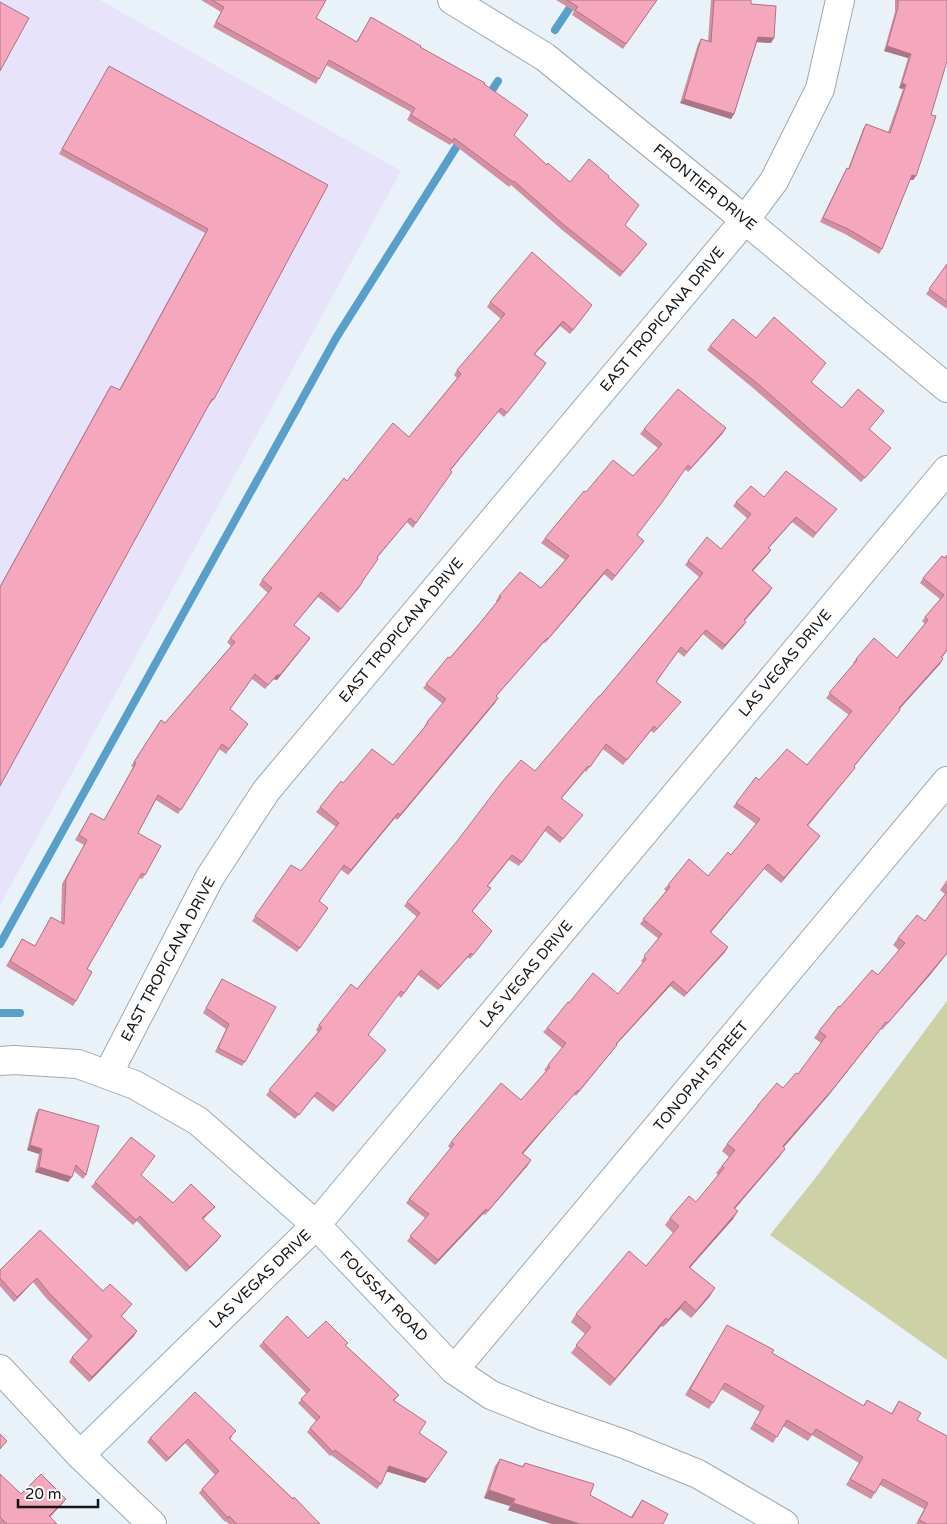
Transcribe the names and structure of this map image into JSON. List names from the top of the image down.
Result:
{
  "streets": {
    "street": [
      "FRONTIER DRIVE",
      "EAST TROPICANA DRIVE",
      "LAS VEGAS DRIVE",
      "TONOPAH STREET",
      "FOUSSAT ROAD"
    ]
  },
  "crossings": [
    ["FRONTIER DRIVE", "EAST TROPICANA DRIVE"],
    ["EAST TROPICANA DRIVE", "FOUSSAT ROAD"],
    ["LAS VEGAS DRIVE", "FOUSSAT ROAD"],
    ["TONOPAH STREET", "FOUSSAT ROAD"]
  ],
  "scale_bar": "20 m"
}
